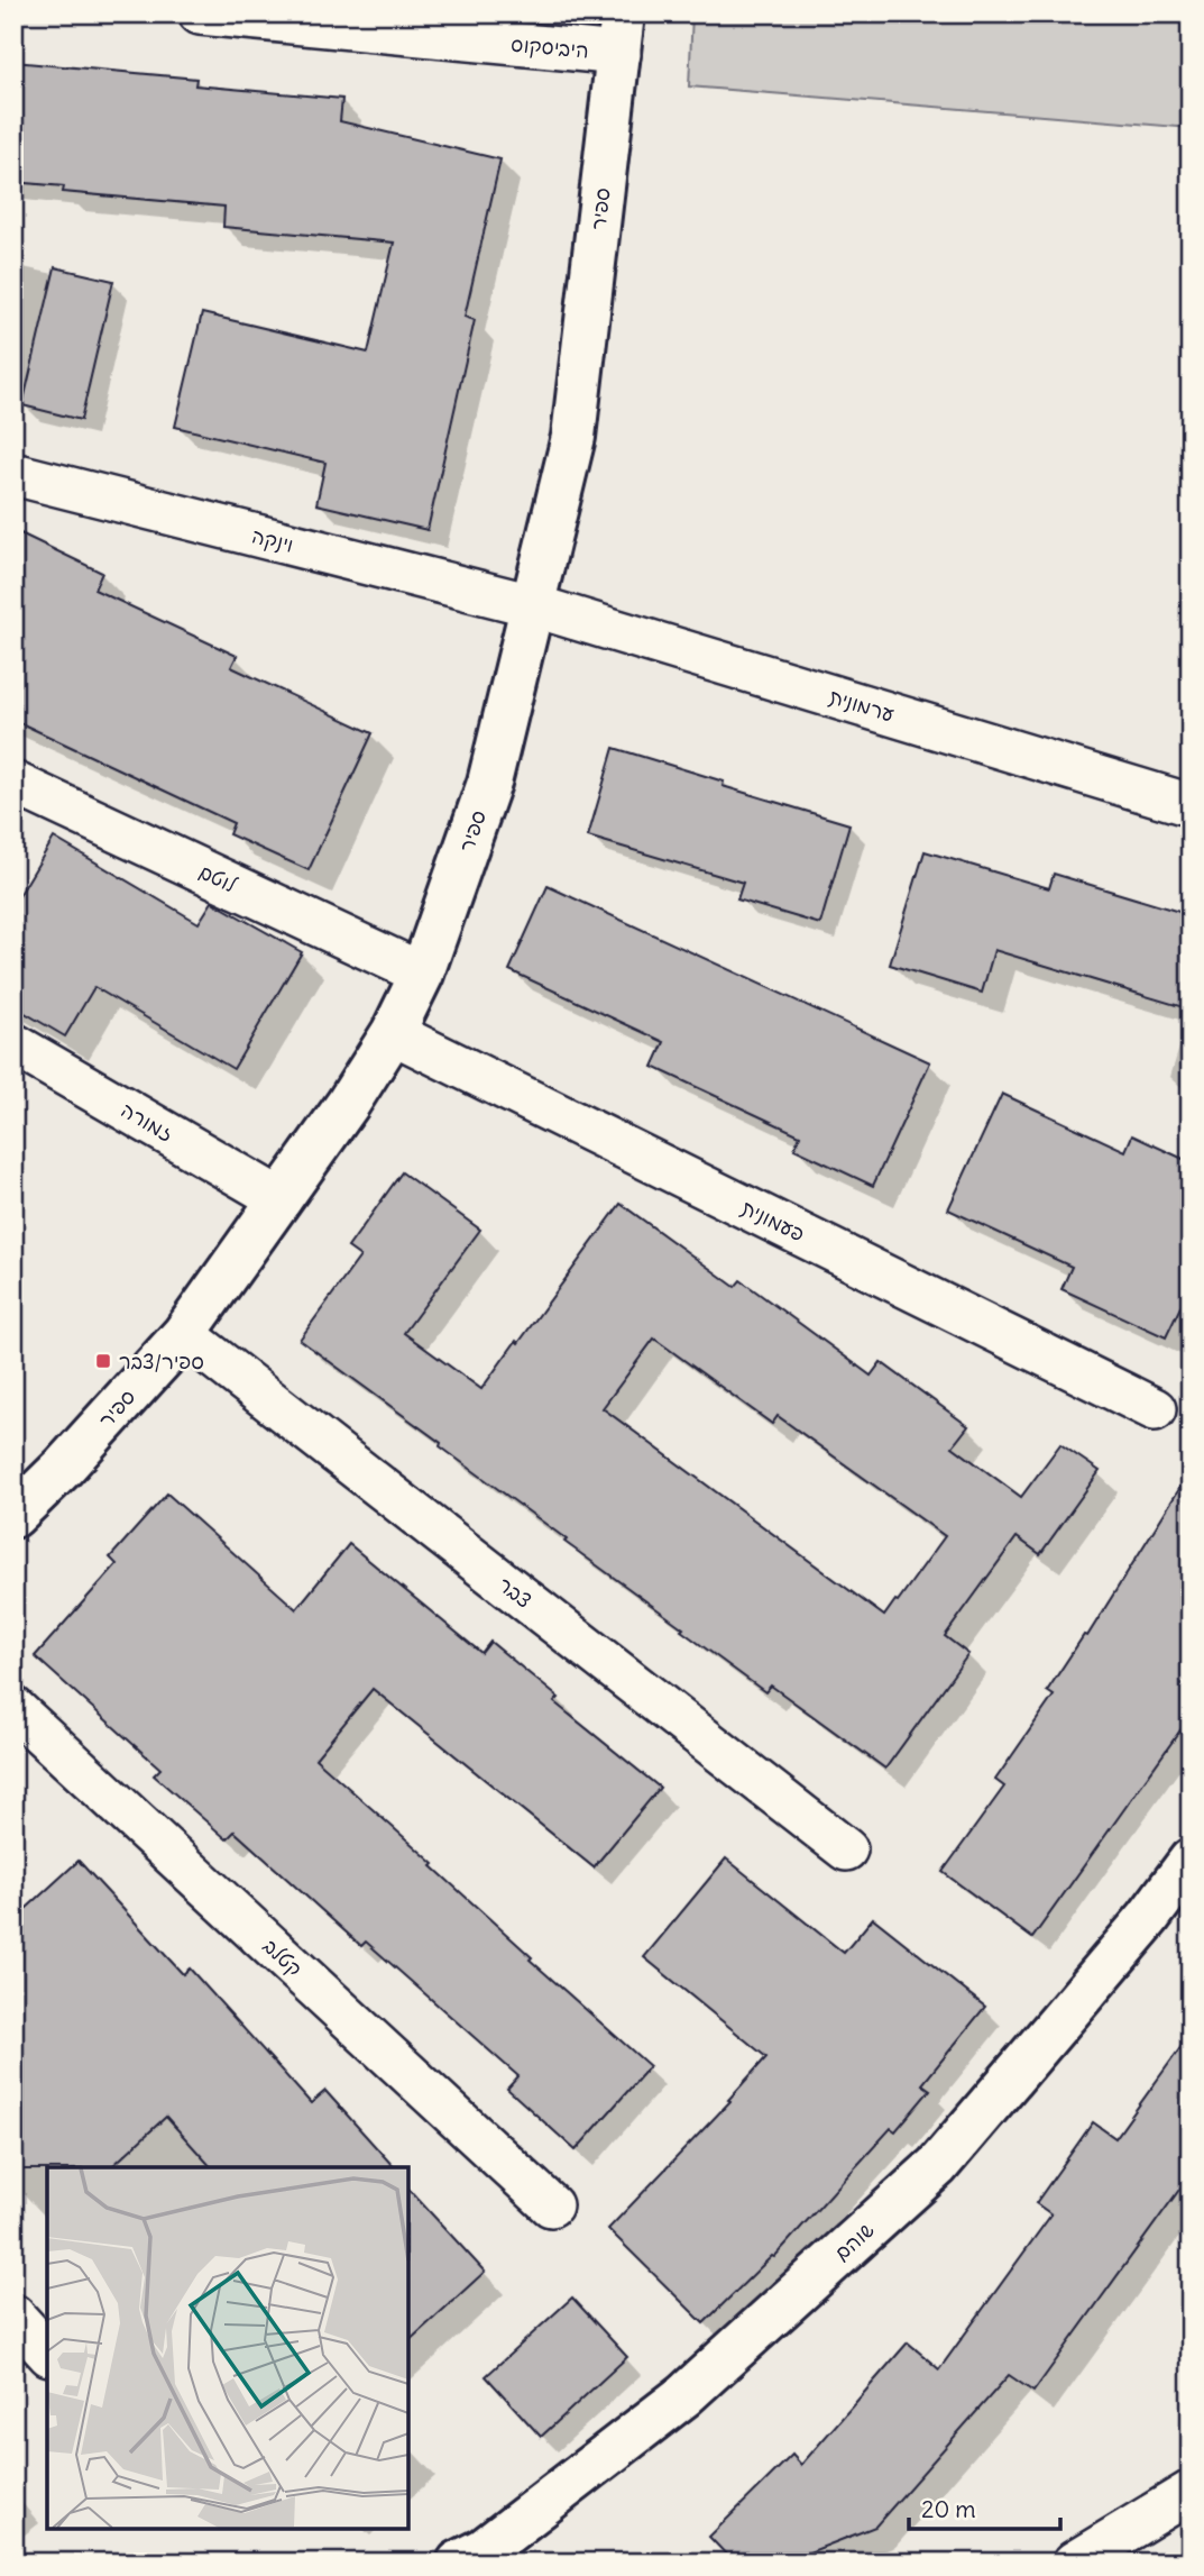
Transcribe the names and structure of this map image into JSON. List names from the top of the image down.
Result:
{
  "streets": {
    "street": [
      "היביסקוס",
      "ספיר",
      "וינקה",
      "ערמונית",
      "לוטם",
      "זמורה",
      "פעמונית",
      "צבר",
      "קטלב",
      "שוהם"
    ]
  },
  "crossings": [
    ["היביסקוס", "ספיר"],
    ["ספיר", "וינקה"],
    ["ספיר", "ערמונית"],
    ["ספיר", "לוטם"],
    ["ספיר", "זמורה"],
    ["ספיר", "פעמונית"],
    ["ספיר", "צבר"],
    ["וינקה", "ערמונית"]
  ],
  "places": {
    "transit": ["ספיר/צבר"]
  },
  "scale_bar": "20 m"
}
